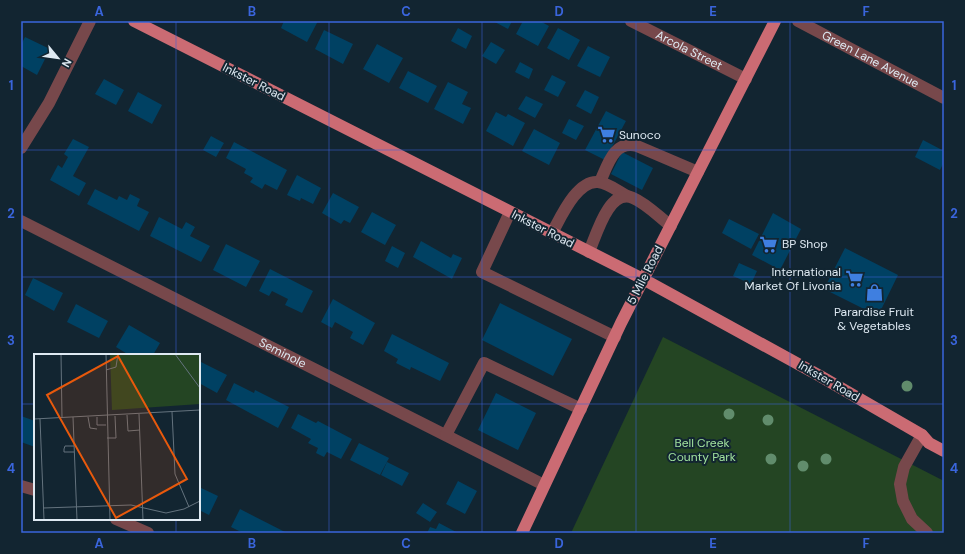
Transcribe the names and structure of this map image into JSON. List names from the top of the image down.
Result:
{
  "streets": {
    "main road": ["Inkster Road", "5 Mile Road"],
    "street": ["Arcola Street", "Green Lane Avenue", "Seminole"]
  },
  "crossings": [
    ["Arcola Street", "5 Mile Road"],
    ["Inkster Road", "5 Mile Road"],
    ["5 Mile Road", "Seminole"]
  ],
  "parks": ["Bell Creek County Park"],
  "places": {
    "supermarket": ["Sunoco", "BP Shop", "International Market Of Livonia"],
    "shop": ["Parardise Fruit & Vegetables"]
  },
  "north": "bottom right",
  "grid": {
    "columns": [
      "A",
      "B",
      "C",
      "D",
      "E",
      "F"
    ],
    "rows": [
      "1",
      "2",
      "3",
      "4"
    ]
  }
}
